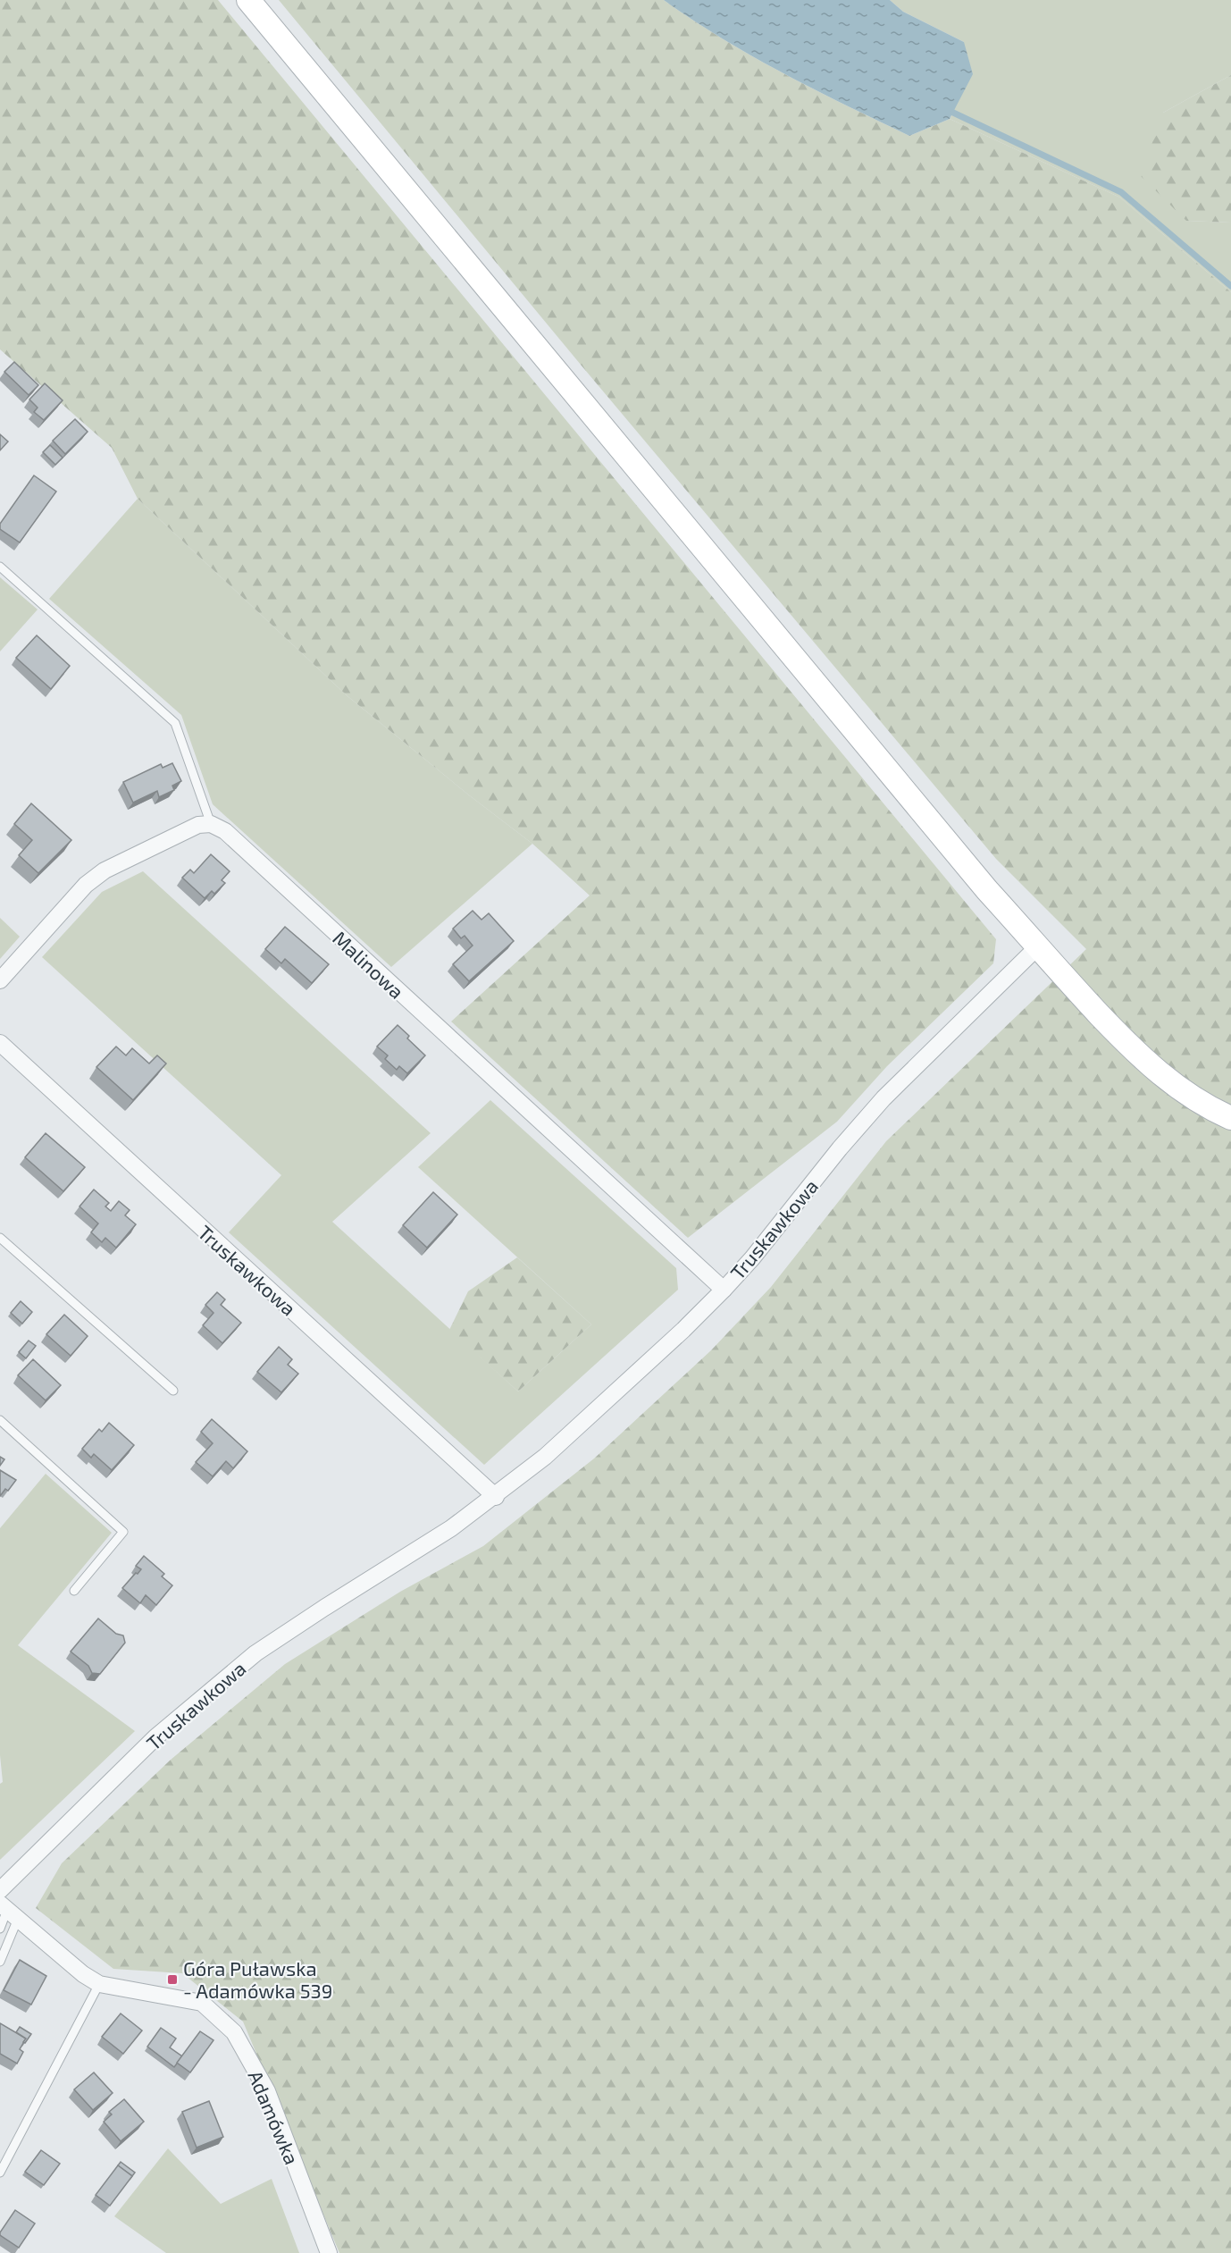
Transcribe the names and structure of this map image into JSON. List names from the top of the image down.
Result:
{
  "streets": {
    "street": ["Malinowa", "Truskawkowa", "Adamówka"]
  },
  "crossings": [
    ["Malinowa", "Truskawkowa"]
  ],
  "places": {
    "transit": ["Góra Puławska - Adamówka 539"]
  }
}
